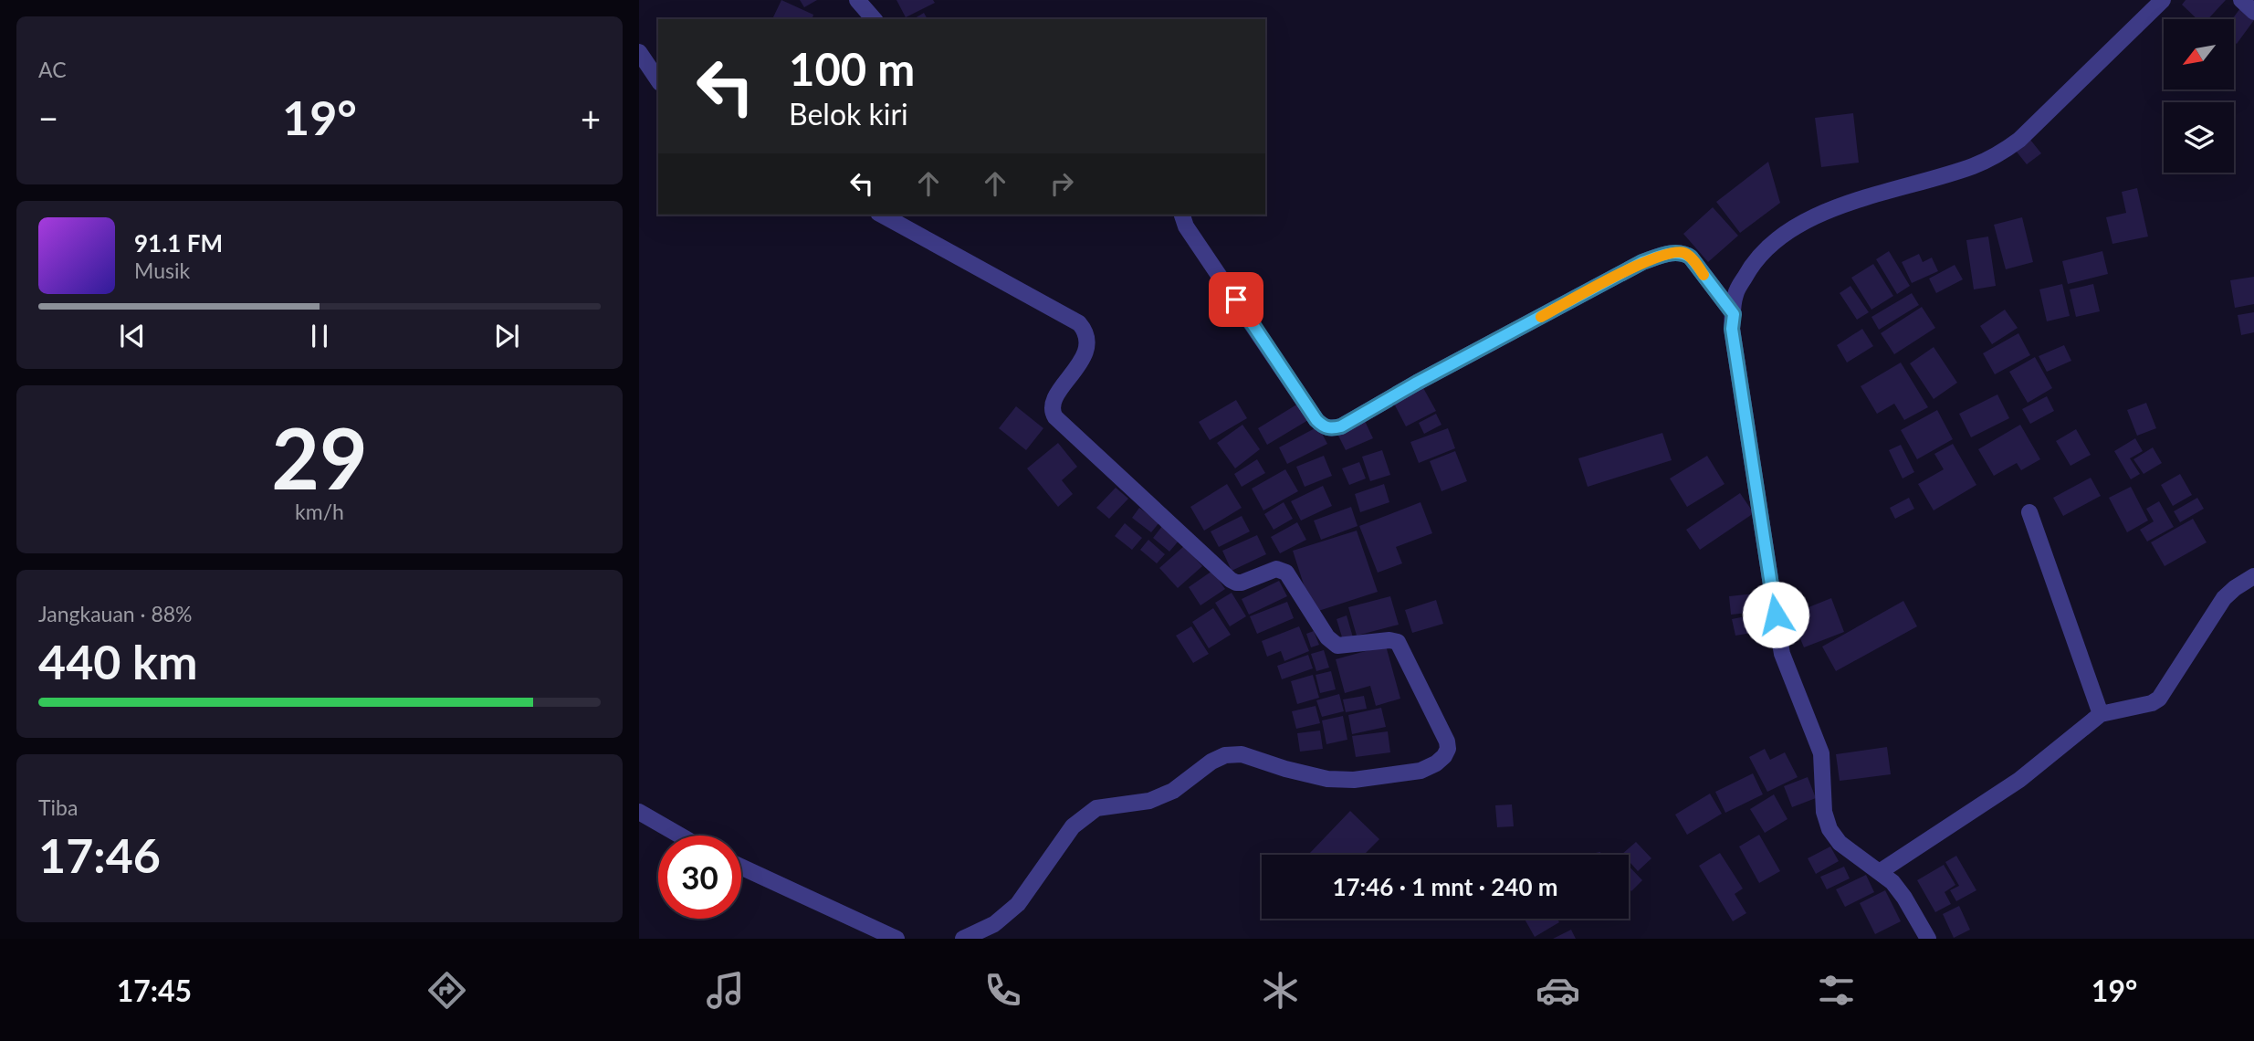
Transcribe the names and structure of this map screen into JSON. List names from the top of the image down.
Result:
{
  "north": "bottom left",
  "page": {
    "tile": [
      "AC",
      ["29", "km/h"],
      ["Jangkauan · 88%", "440 km"],
      ["Tiba", "17:46"]
    ],
    "turn": ["100 m", "Belok kiri"],
    "heat": ["−", "19°", "+"],
    "song": ["91.1 FM", "Musik"],
    "limit": "30",
    "trip": "17:46 · 1 mnt · 240 m",
    "tabs": ["17:45", "19°"]
  }
}
